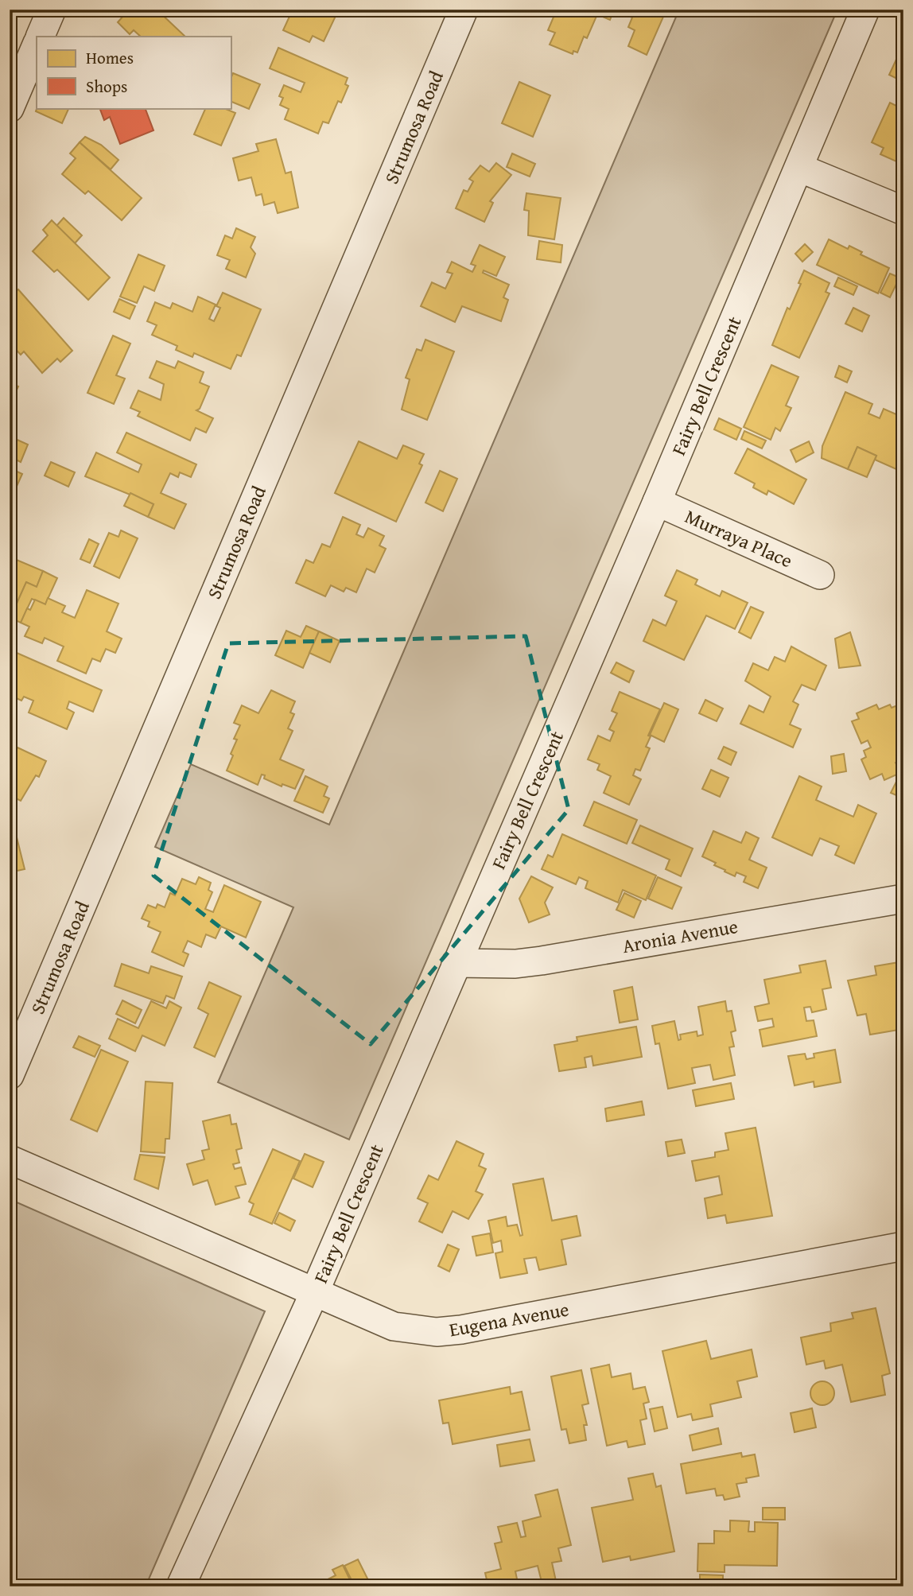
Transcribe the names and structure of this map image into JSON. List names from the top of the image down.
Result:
{
  "streets": {
    "street": [
      "Strumosa Road",
      "Fairy Bell Crescent",
      "Murraya Place",
      "Aronia Avenue",
      "Eugena Avenue"
    ]
  },
  "crossings": [
    ["Fairy Bell Crescent", "Murraya Place"],
    ["Fairy Bell Crescent", "Aronia Avenue"],
    ["Fairy Bell Crescent", "Eugena Avenue"]
  ],
  "legend": ["Homes", "Shops"]
}
